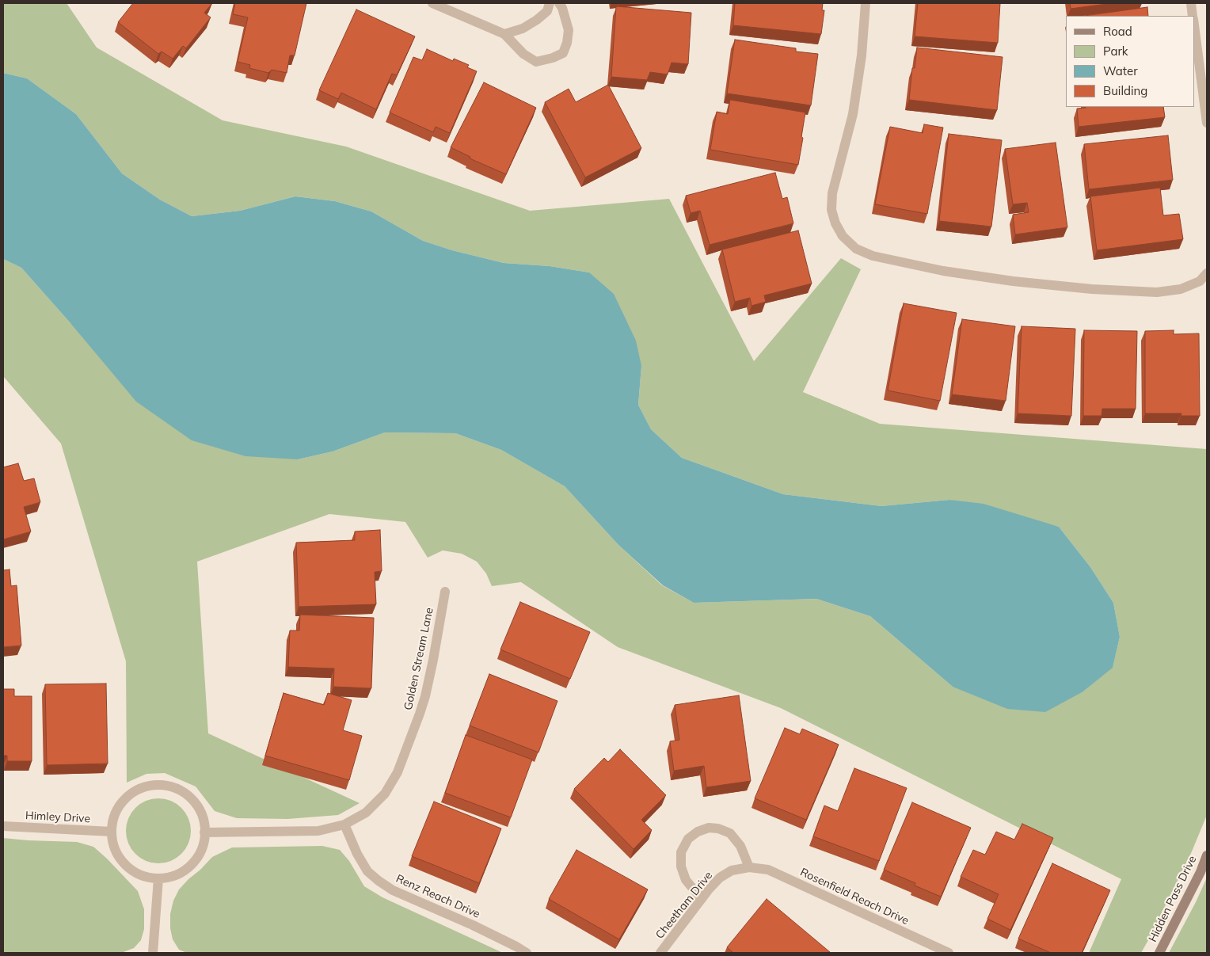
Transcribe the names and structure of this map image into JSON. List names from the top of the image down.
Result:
{
  "streets": {
    "street": [
      "Golden Stream Lane",
      "Himley Drive",
      "Renz Reach Drive",
      "Rosenfield Reach Drive",
      "Hidden Pass Drive",
      "Cheetham Drive"
    ]
  },
  "crossings": [
    ["Golden Stream Lane", "Himley Drive"],
    ["Golden Stream Lane", "Renz Reach Drive"],
    ["Rosenfield Reach Drive", "Cheetham Drive"]
  ],
  "legend": [
    "Road",
    "Park",
    "Water",
    "Building"
  ]
}
